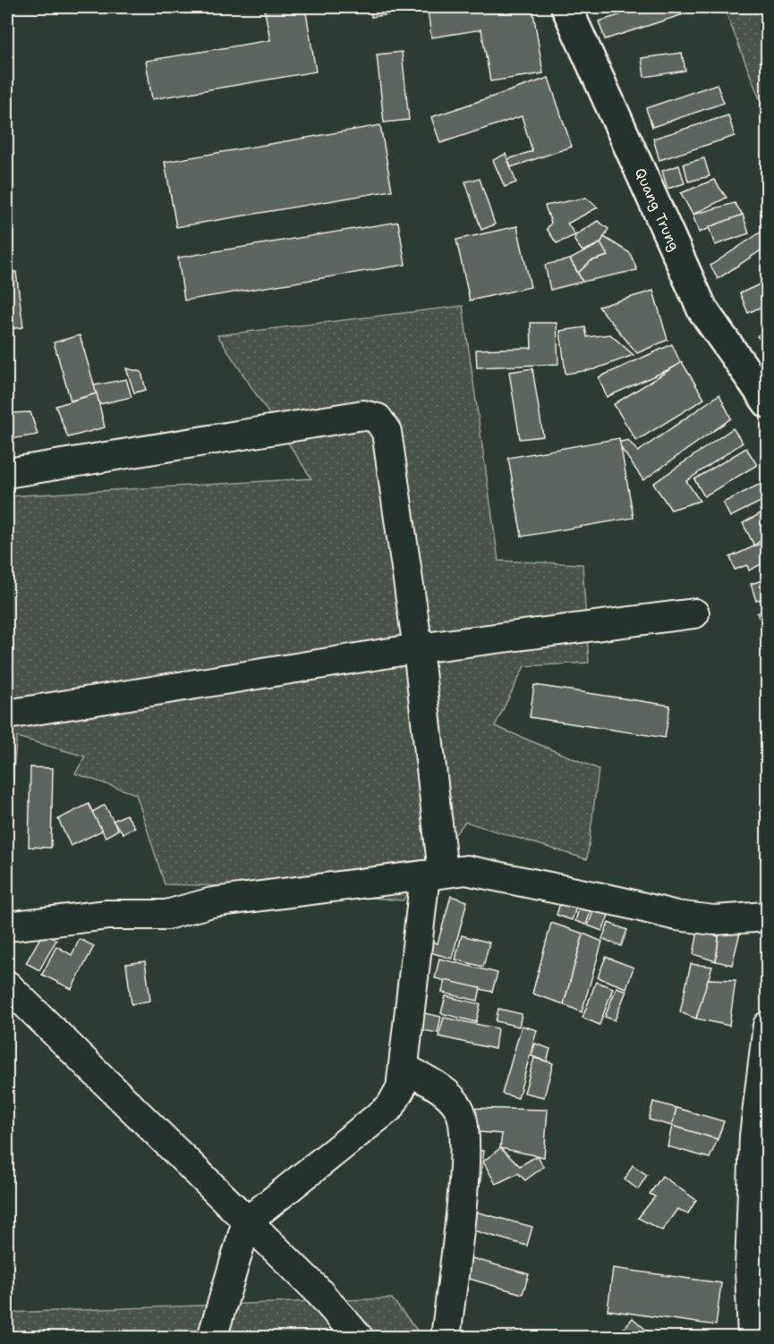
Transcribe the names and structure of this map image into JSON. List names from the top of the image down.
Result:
{
  "streets": {
    "main road": ["Quang Trung"]
  }
}
